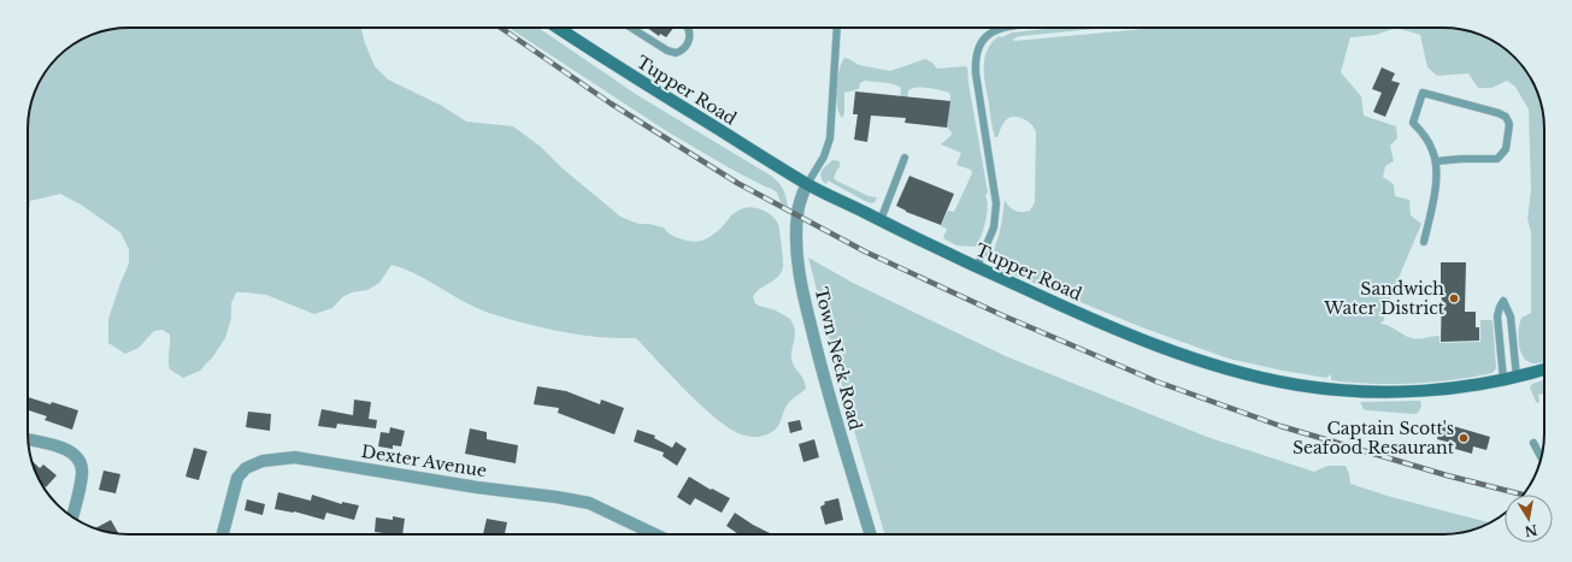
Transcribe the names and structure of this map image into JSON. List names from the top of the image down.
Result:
{
  "streets": {
    "main road": ["Tupper Road"],
    "street": ["Town Neck Road", "Dexter Avenue"]
  },
  "crossings": [
    ["Tupper Road", "Town Neck Road"]
  ],
  "places": ["Sandwich Water District", "Captain Scott's Seafood Resaurant"],
  "north": "bottom"
}
